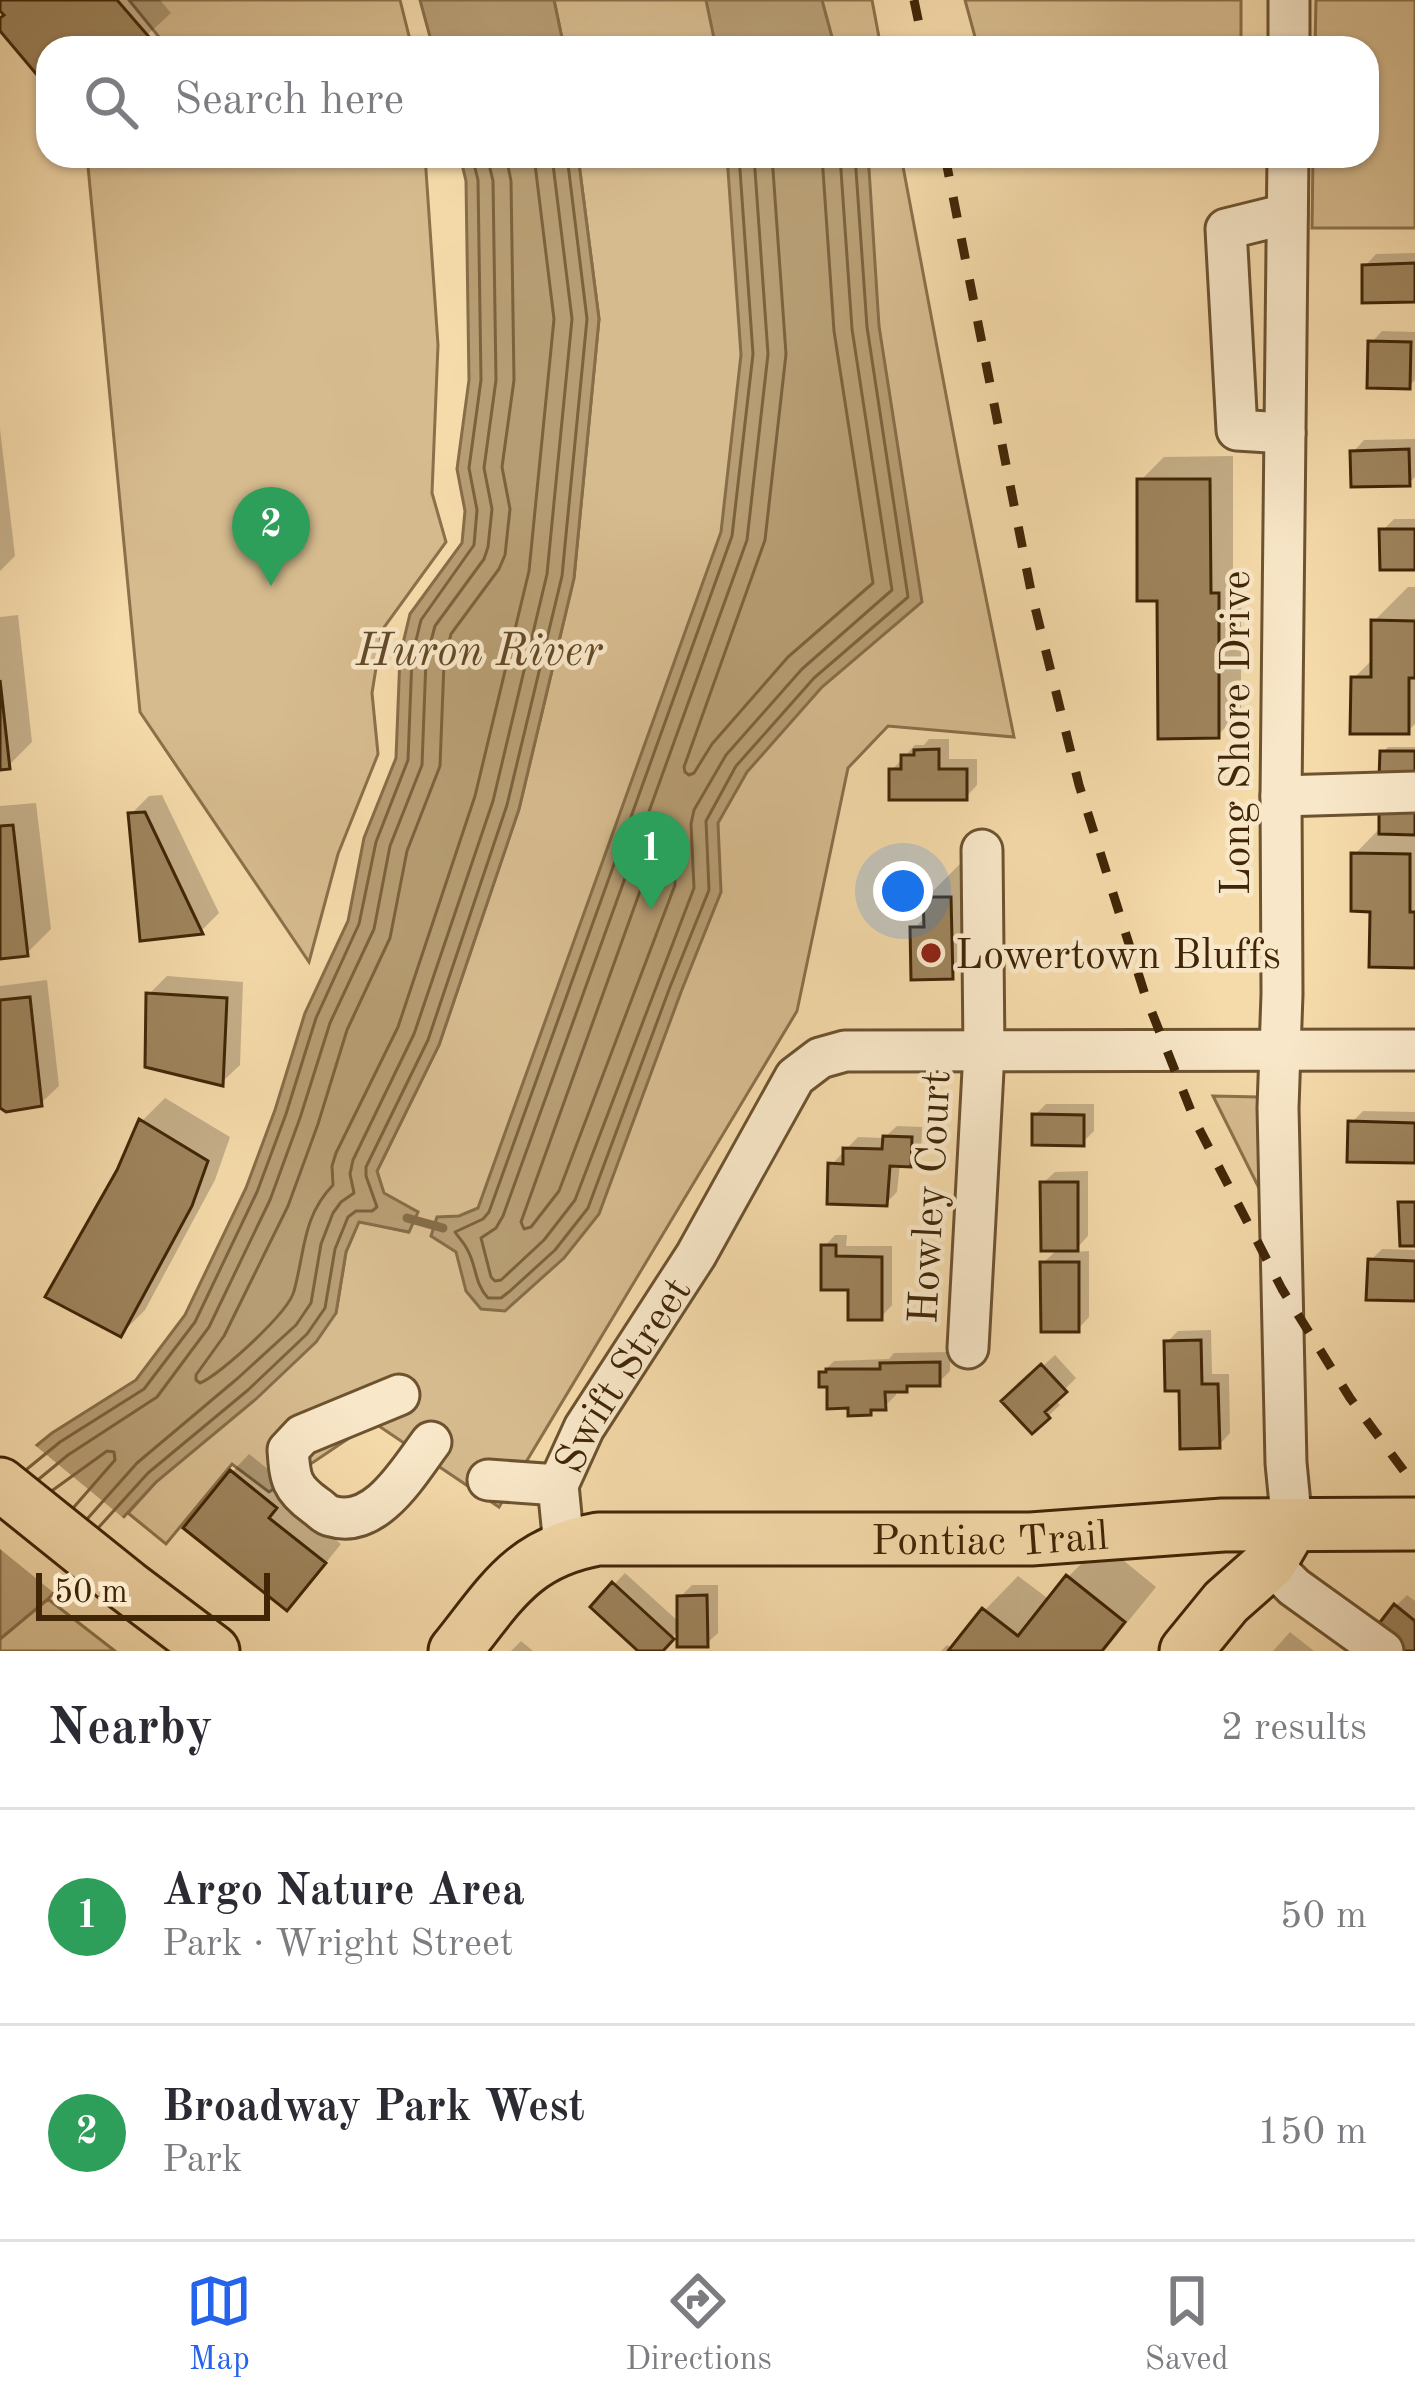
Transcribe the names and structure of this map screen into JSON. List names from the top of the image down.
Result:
{
  "streets": {
    "main road": ["Pontiac Trail"],
    "street": ["Long Shore Drive", "Howley Court", "Swift Street"]
  },
  "crossings": [
    ["Long Shore Drive", "Pontiac Trail"],
    ["Howley Court", "Swift Street"],
    ["Swift Street", "Pontiac Trail"]
  ],
  "water": ["Huron River"],
  "places": ["Lowertown Bluffs"],
  "scale_bar": "50 m",
  "page": {
    "search": "Search here",
    "pins": ["2", "1"],
    "scale": "50 m",
    "heading": ["Nearby", "2 results"],
    "list": [
      {
        "mark": "1",
        "name": "Argo Nature Area",
        "note": "Park · Wright Street",
        "value": "50 m"
      },
      {
        "mark": "2",
        "name": "Broadway Park West",
        "note": "Park",
        "value": "150 m"
      }
    ],
    "nav": ["Map", "Directions", "Saved"]
  }
}
